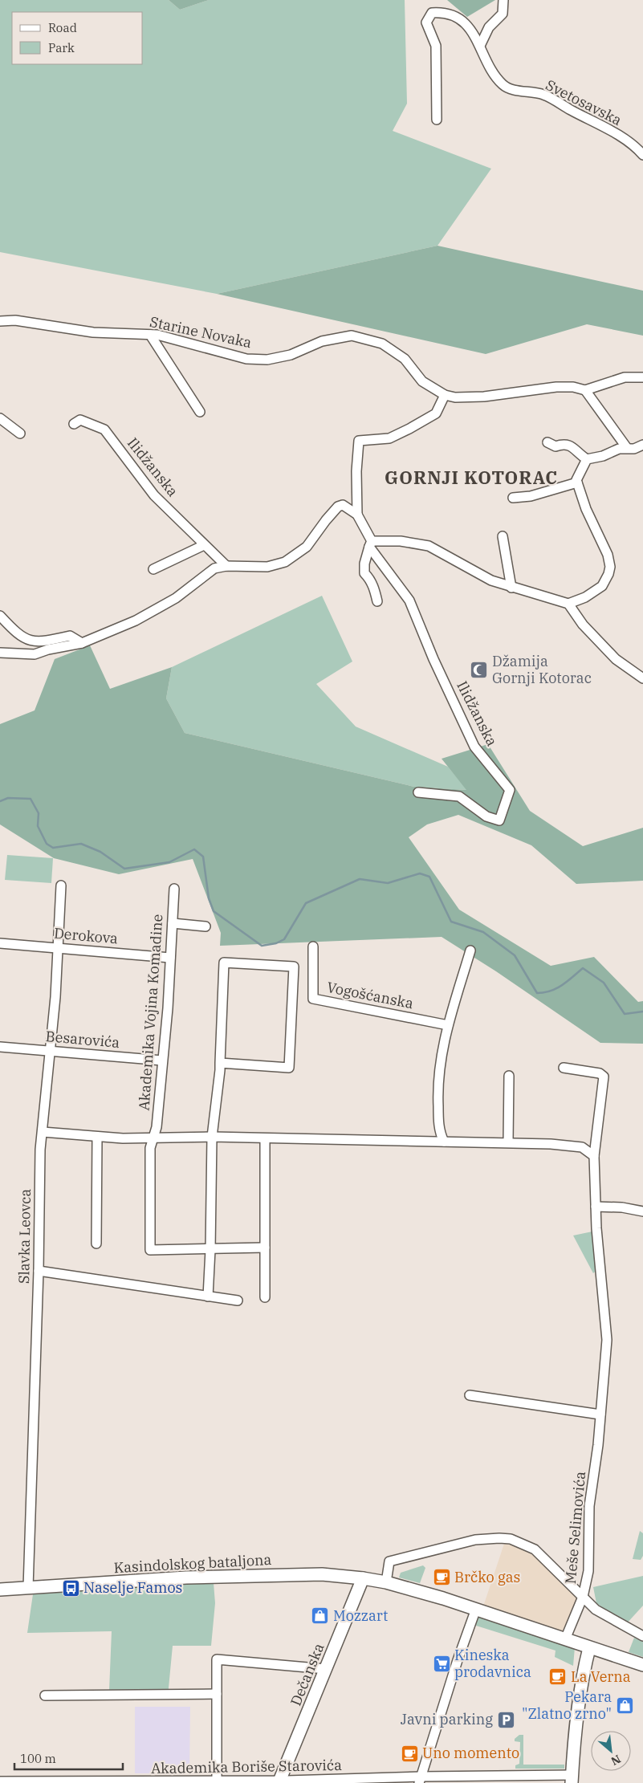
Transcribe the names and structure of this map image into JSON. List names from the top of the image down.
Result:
{
  "streets": {
    "street": [
      "Svetosavska",
      "Starine Novaka",
      "Ilidžanska",
      "Derokova",
      "Vogošćanska",
      "Akademika Vojina Komadine",
      "Besarovića",
      "Slavka Leovca",
      "Meše Selimovića",
      "Kasindolskog bataljona",
      "Dečanska",
      "Akademika Boriše Starovića"
    ]
  },
  "crossings": [
    ["Starine Novaka", "Ilidžanska"],
    ["Derokova", "Akademika Vojina Komadine"],
    ["Derokova", "Slavka Leovca"],
    ["Akademika Vojina Komadine", "Besarovića"],
    ["Besarovića", "Slavka Leovca"],
    ["Slavka Leovca", "Kasindolskog bataljona"],
    ["Meše Selimovića", "Kasindolskog bataljona"],
    ["Kasindolskog bataljona", "Dečanska"],
    ["Dečanska", "Akademika Boriše Starovića"]
  ],
  "districts": ["GORNJI KOTORAC"],
  "places": {
    "mosque": ["Džamija Gornji Kotorac"],
    "cafe": ["Brčko gas", "La Verna", "Uno momento"],
    "bus stop": ["Naselje Famos"],
    "shop": ["Mozzart", "Pekara \"Zlatno zrno\""],
    "supermarket": ["Kineska prodavnica"],
    "parking": ["Javni parking"]
  },
  "legend": ["Road", "Park"],
  "scale_bar": "100 m",
  "north": "bottom right"
}
